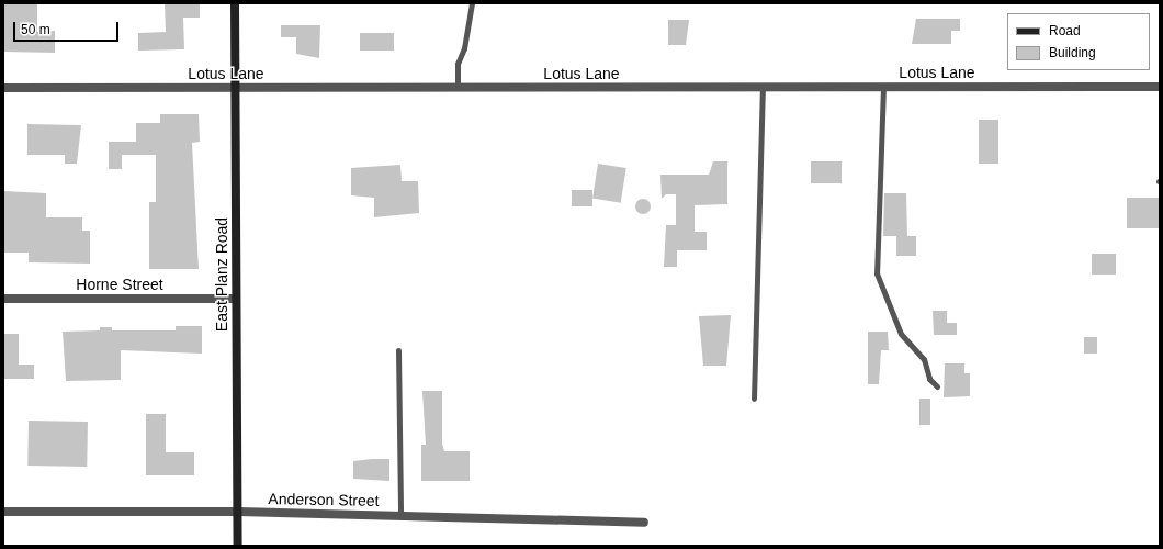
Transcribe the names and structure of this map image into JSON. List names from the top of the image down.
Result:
{
  "streets": {
    "street": [
      "Lotus Lane",
      "East Planz Road",
      "Horne Street",
      "Anderson Street"
    ]
  },
  "crossings": [
    ["Lotus Lane", "East Planz Road"],
    ["East Planz Road", "Horne Street"],
    ["East Planz Road", "Anderson Street"]
  ],
  "legend": ["Road", "Building"],
  "scale_bar": "50 m"
}
